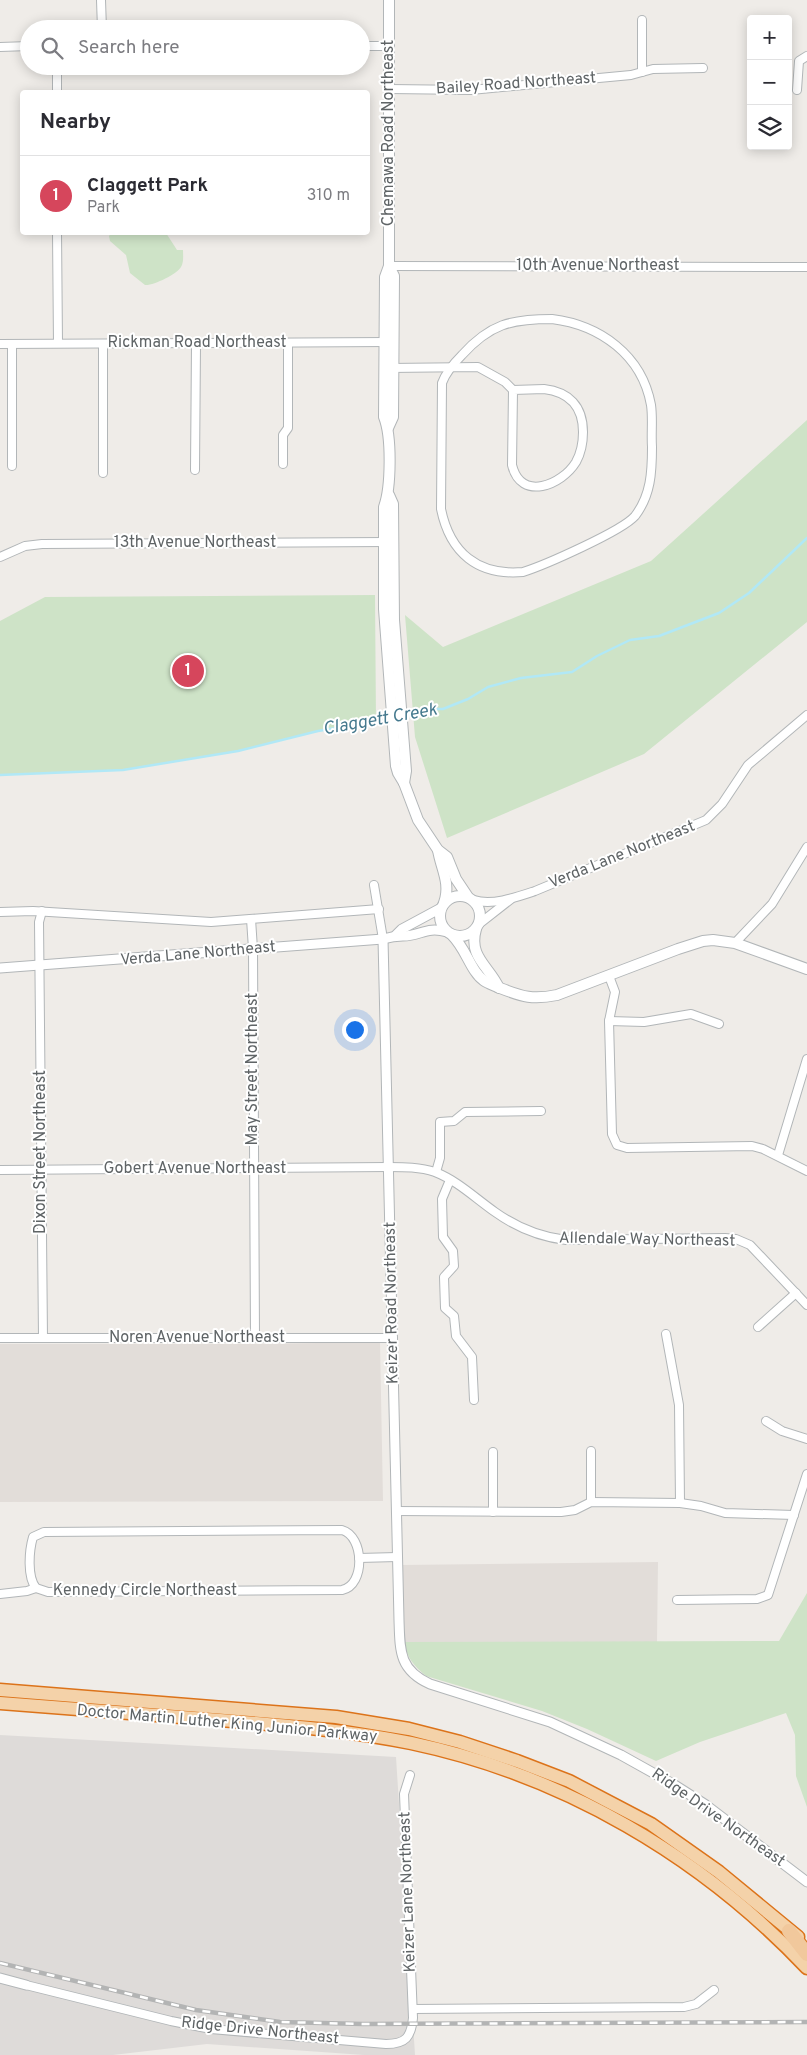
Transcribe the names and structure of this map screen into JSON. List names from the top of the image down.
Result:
{
  "streets": {
    "highway": ["Doctor Martin Luther King Junior Parkway"],
    "main road": ["Chemawa Road Northeast"],
    "street": [
      "Bailey Road Northeast",
      "10th Avenue Northeast",
      "Rickman Road Northeast",
      "13th Avenue Northeast",
      "Verda Lane Northeast",
      "May Street Northeast",
      "Dixon Street Northeast",
      "Gobert Avenue Northeast",
      "Allendale Way Northeast",
      "Keizer Road Northeast",
      "Noren Avenue Northeast",
      "Kennedy Circle Northeast",
      "Ridge Drive Northeast",
      "Keizer Lane Northeast"
    ]
  },
  "crossings": [
    ["Bailey Road Northeast", "Chemawa Road Northeast"],
    ["Chemawa Road Northeast", "10th Avenue Northeast"],
    ["Chemawa Road Northeast", "Rickman Road Northeast"],
    ["Chemawa Road Northeast", "13th Avenue Northeast"],
    ["Chemawa Road Northeast", "Verda Lane Northeast"],
    ["Verda Lane Northeast", "May Street Northeast"],
    ["Verda Lane Northeast", "Dixon Street Northeast"],
    ["Verda Lane Northeast", "Keizer Road Northeast"],
    ["May Street Northeast", "Gobert Avenue Northeast"],
    ["May Street Northeast", "Noren Avenue Northeast"],
    ["Dixon Street Northeast", "Gobert Avenue Northeast"],
    ["Dixon Street Northeast", "Noren Avenue Northeast"],
    ["Gobert Avenue Northeast", "Allendale Way Northeast"],
    ["Gobert Avenue Northeast", "Keizer Road Northeast"],
    ["Allendale Way Northeast", "Keizer Road Northeast"],
    ["Keizer Road Northeast", "Noren Avenue Northeast"],
    ["Keizer Road Northeast", "Ridge Drive Northeast"],
    ["Ridge Drive Northeast", "Keizer Lane Northeast"]
  ],
  "water": ["Claggett Creek"],
  "page": {
    "map_buttons": ["+", "−"],
    "search": "Search here",
    "heading": "Nearby",
    "list": [
      {
        "mark": "1",
        "name": "Claggett Park",
        "note": "Park",
        "value": "310 m"
      }
    ],
    "pins": "1"
  }
}
